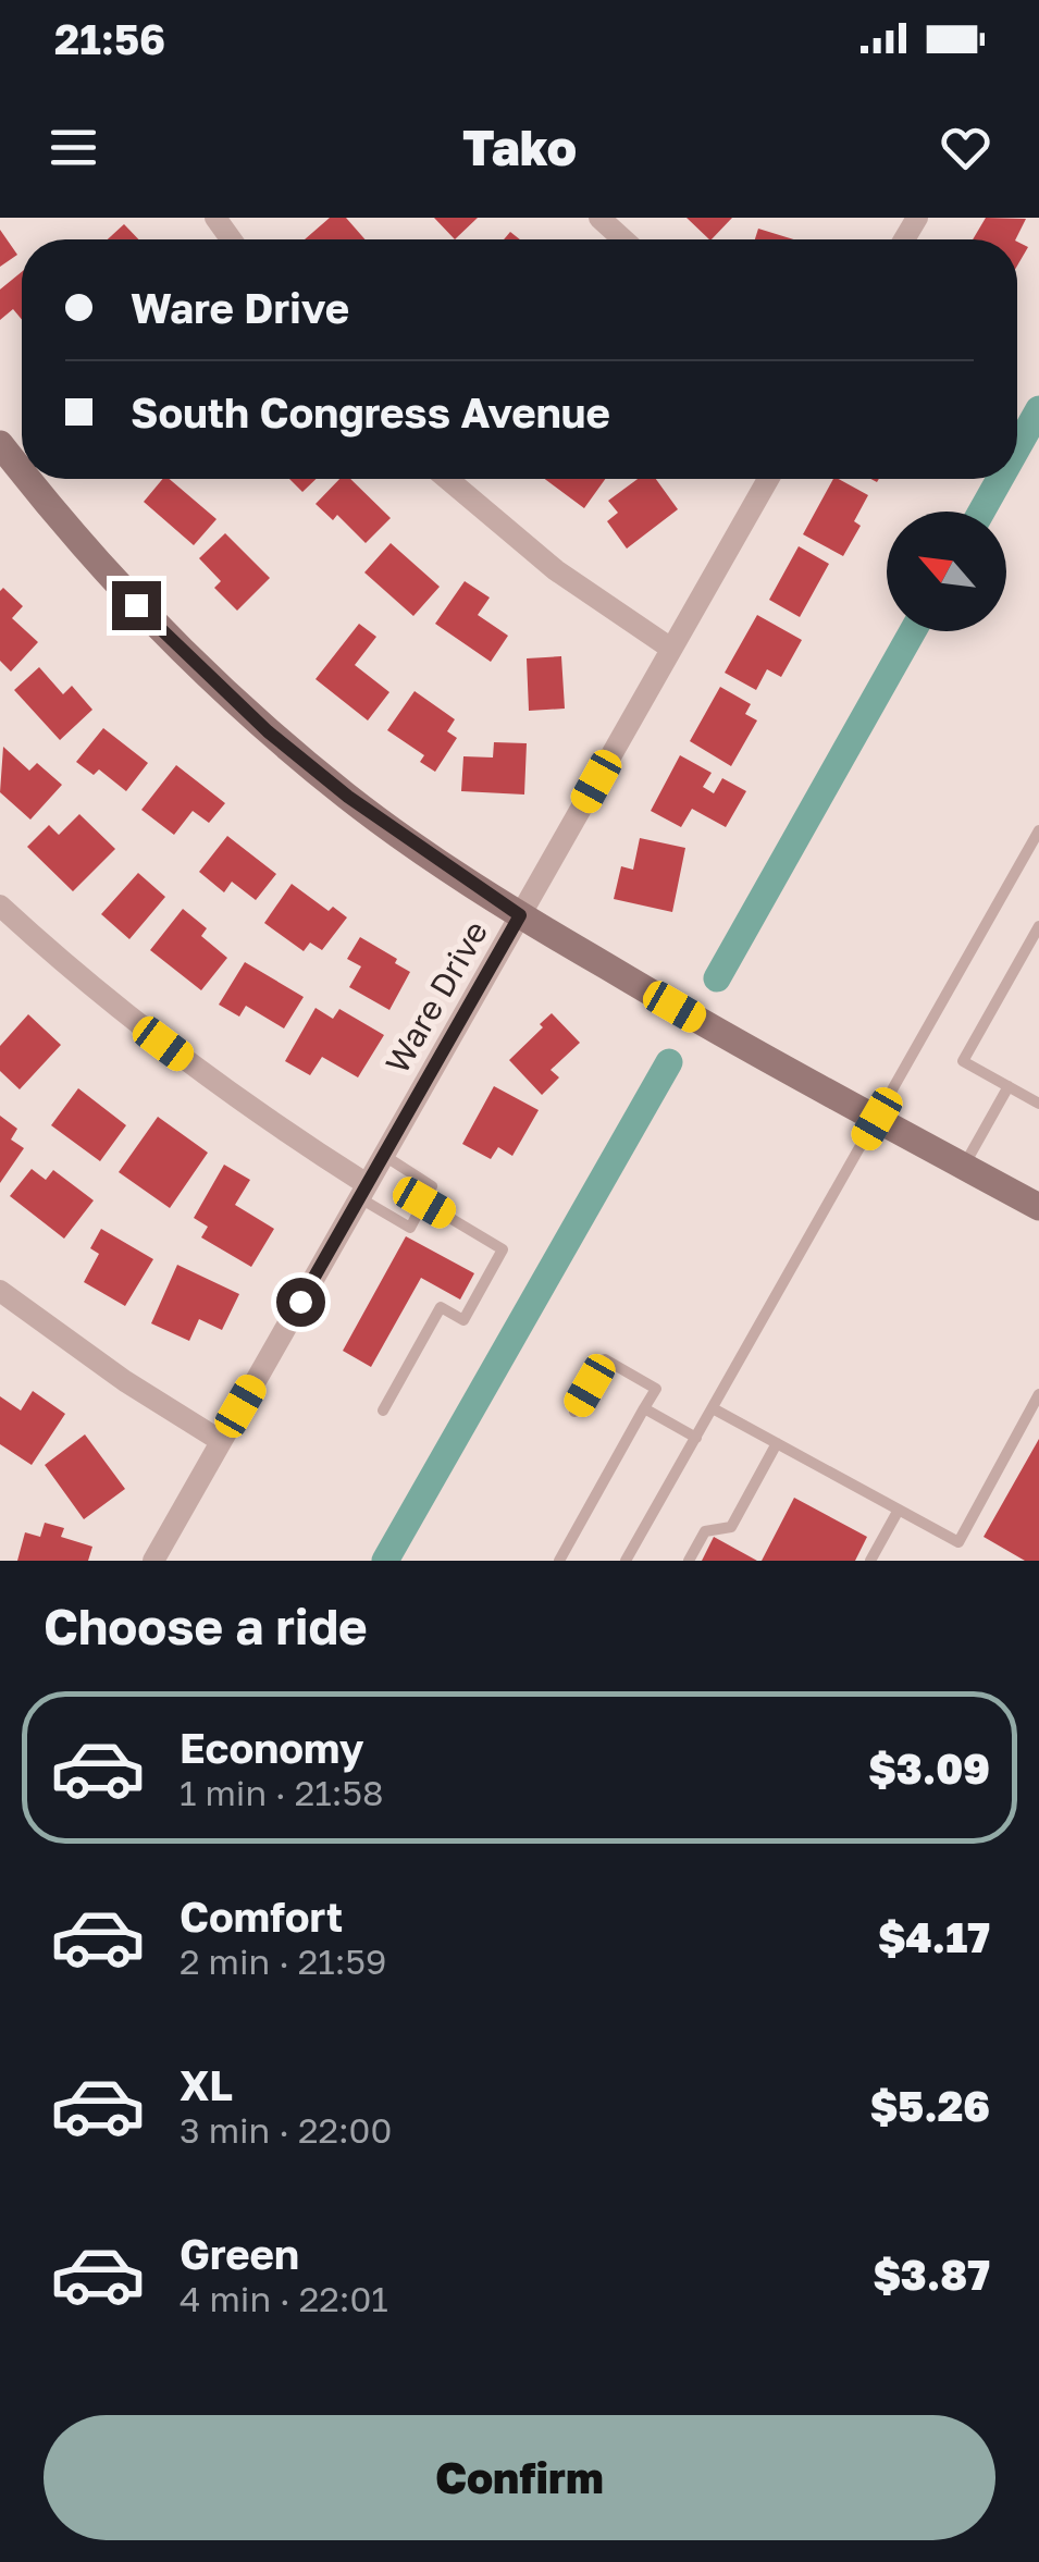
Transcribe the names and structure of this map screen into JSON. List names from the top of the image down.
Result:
{
  "streets": {
    "street": ["Ware Drive"]
  },
  "north": "top left",
  "page": {
    "status": "21:56",
    "header": "Tako",
    "banner": ["Ware Drive", "South Congress Avenue"],
    "heading": "Choose a ride",
    "list": [
      {
        "name": "Economy",
        "note": "1 min · 21:58",
        "value": "$3.09"
      },
      {
        "name": "Comfort",
        "note": "2 min · 21:59",
        "value": "$4.17"
      },
      {
        "name": "XL",
        "note": "3 min · 22:00",
        "value": "$5.26"
      },
      {
        "name": "Green",
        "note": "4 min · 22:01",
        "value": "$3.87"
      }
    ],
    "buttons": "Confirm"
  }
}
